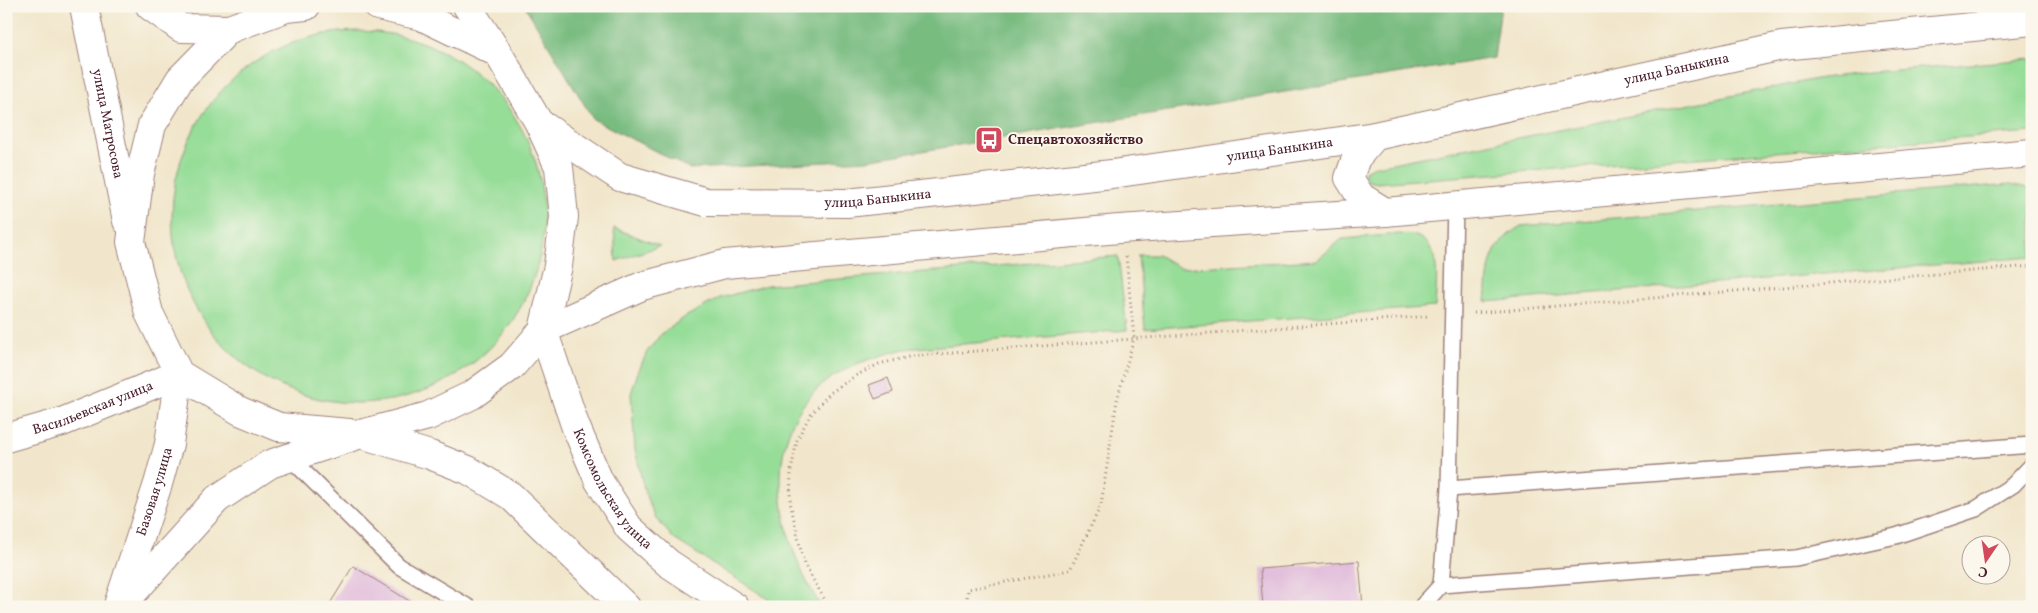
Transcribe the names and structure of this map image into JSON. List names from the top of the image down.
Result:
{
  "streets": {
    "main road": [
      "улица Баныкина",
      "улица Матросова",
      "Васильевская улица",
      "Комсомольская улица",
      "Базовая улица"
    ]
  },
  "crossings": [
    ["улица Матросова", "Васильевская улица"],
    ["улица Матросова", "Базовая улица"],
    ["Васильевская улица", "Базовая улица"]
  ],
  "places": {
    "bus stop": ["Спецавтохозяйство"]
  },
  "north": "bottom"
}
